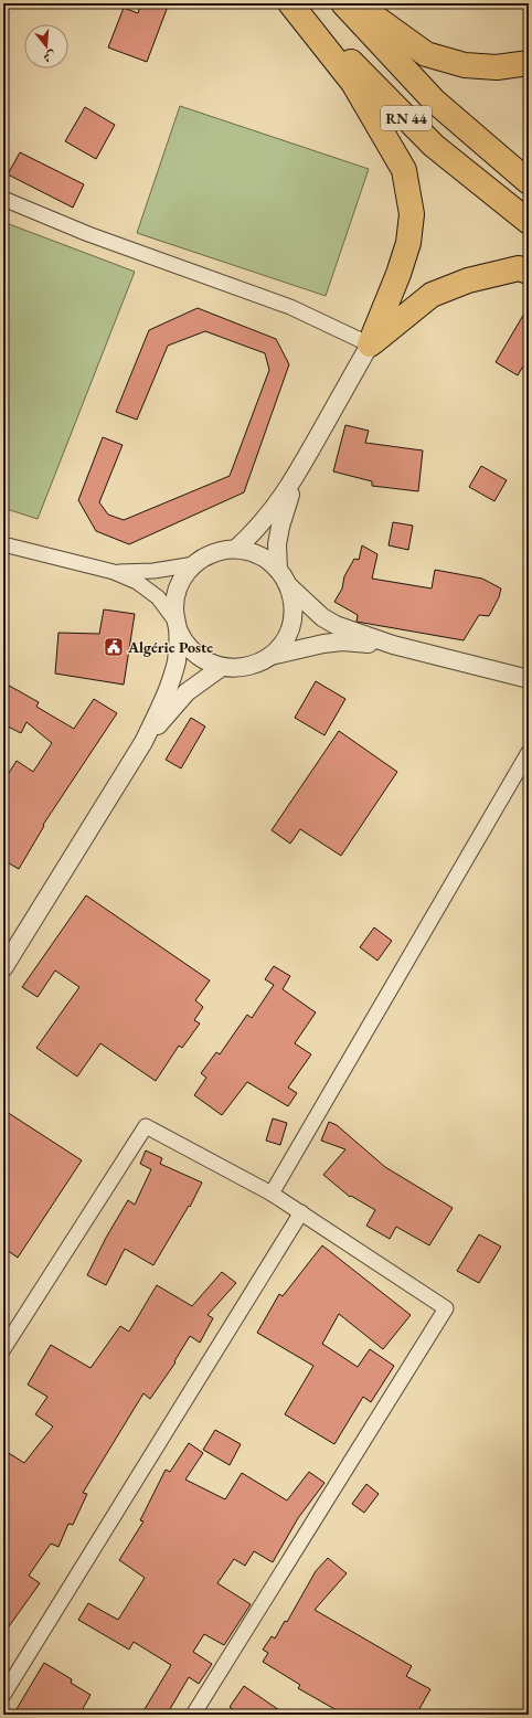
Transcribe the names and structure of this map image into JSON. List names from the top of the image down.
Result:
{
  "streets": {
    "highway": ["RN 44"]
  },
  "places": {
    "public building": ["Algérie Poste"]
  },
  "north": "bottom"
}
